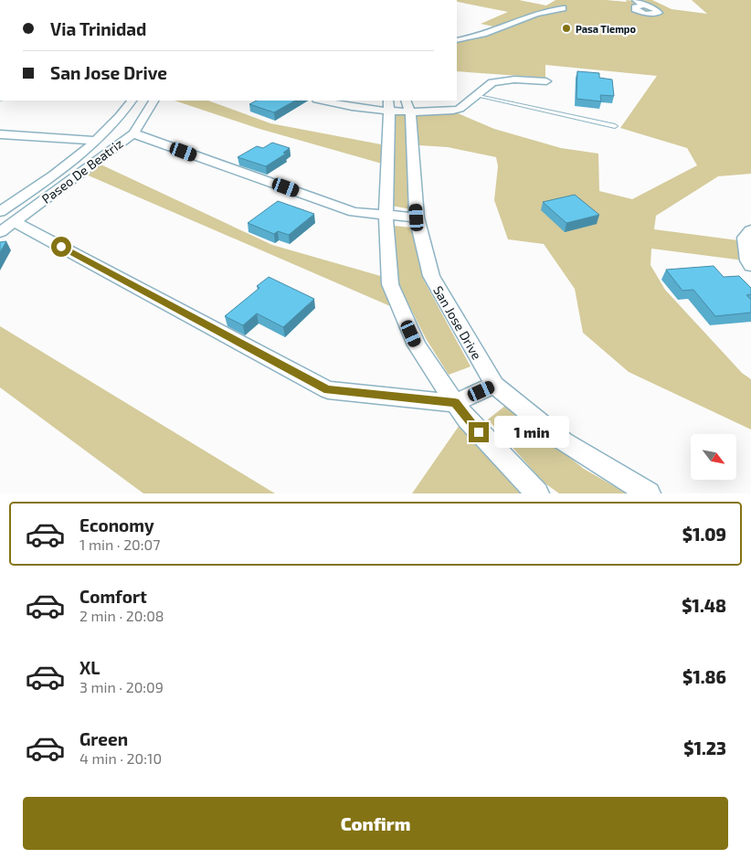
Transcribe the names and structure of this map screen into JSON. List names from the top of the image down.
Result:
{
  "streets": {
    "street": ["Paseo De Beatriz", "San Jose Drive"]
  },
  "places": ["Pasa Tiempo"],
  "north": "bottom right",
  "page": {
    "banner": ["Via Trinidad", "San Jose Drive"],
    "bubble": "1 min",
    "list": [
      {
        "name": "Economy",
        "note": "1 min · 20:07",
        "value": "$1.09"
      },
      {
        "name": "Comfort",
        "note": "2 min · 20:08",
        "value": "$1.48"
      },
      {
        "name": "XL",
        "note": "3 min · 20:09",
        "value": "$1.86"
      },
      {
        "name": "Green",
        "note": "4 min · 20:10",
        "value": "$1.23"
      }
    ],
    "buttons": "Confirm"
  }
}
